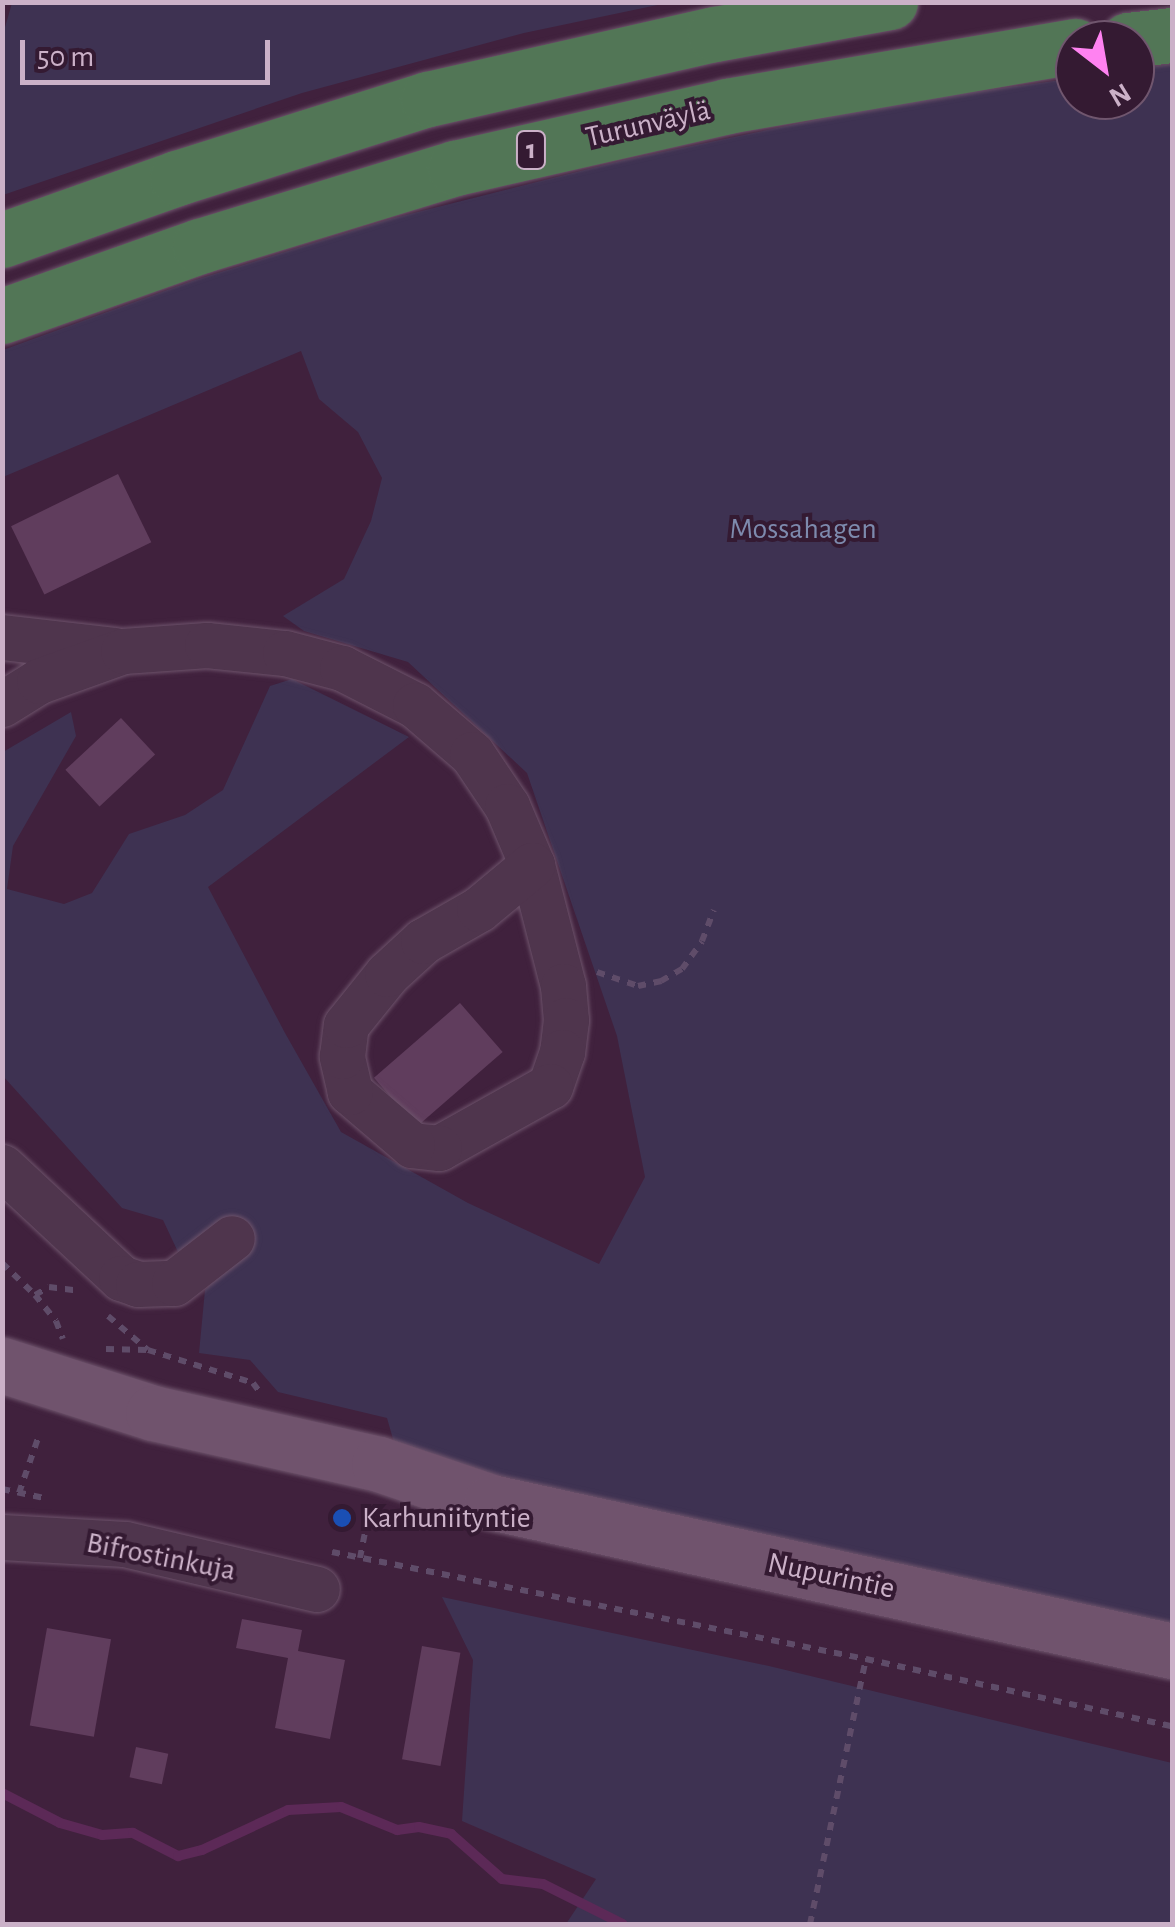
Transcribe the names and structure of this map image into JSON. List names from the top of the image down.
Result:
{
  "streets": {
    "highway": ["Turunväylä", "1"],
    "main road": ["Nupurintie"],
    "street": ["Bifrostinkuja"]
  },
  "parks": ["Mossahagen"],
  "places": ["Karhuniityntie"],
  "scale_bar": "50 m",
  "north": "bottom right"
}
